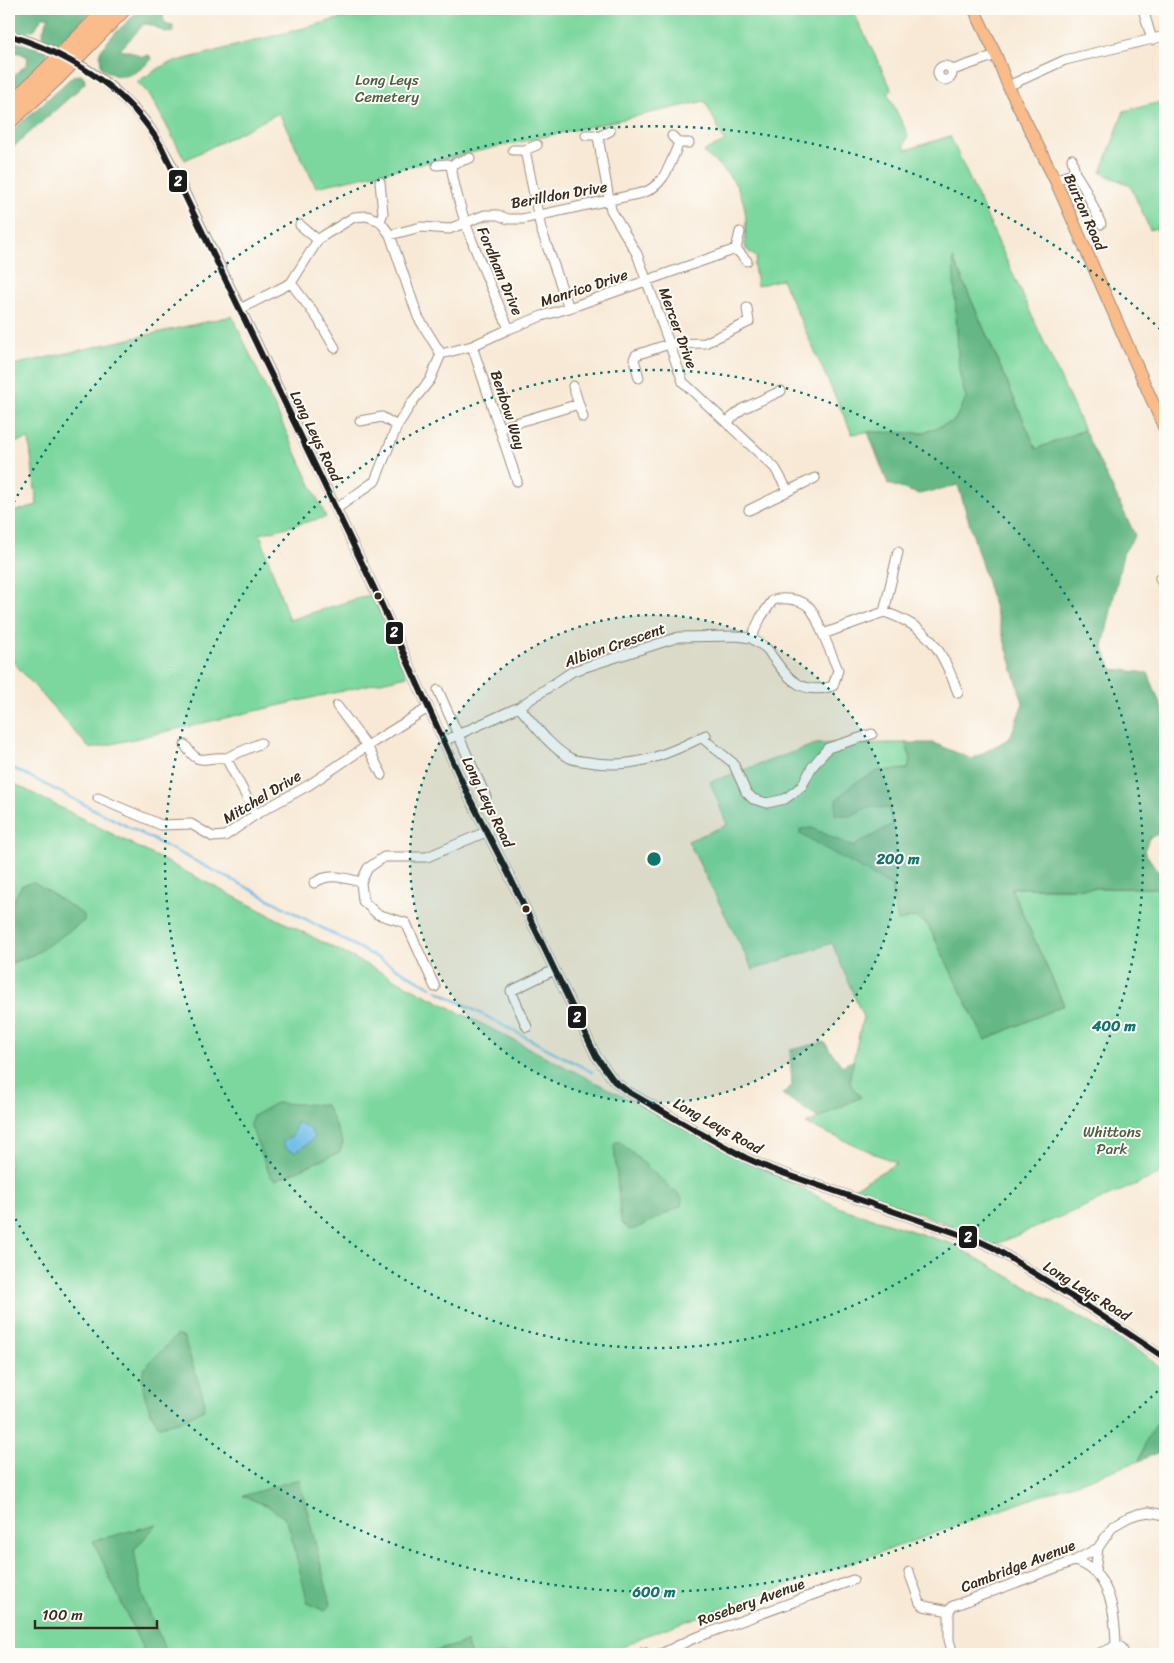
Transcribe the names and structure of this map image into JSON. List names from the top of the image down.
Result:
{
  "streets": {
    "main road": ["Burton Road"],
    "street": [
      "Berilldon Drive",
      "Fordham Drive",
      "Manrico Drive",
      "Mercer Drive",
      "Benbow Way",
      "Long Leys Road",
      "Albion Crescent",
      "Mitchel Drive",
      "Cambridge Avenue",
      "Rosebery Avenue"
    ]
  },
  "crossings": [
    ["Berilldon Drive", "Fordham Drive"],
    ["Berilldon Drive", "Mercer Drive"],
    ["Fordham Drive", "Manrico Drive"],
    ["Manrico Drive", "Mercer Drive"],
    ["Manrico Drive", "Benbow Way"],
    ["Long Leys Road", "Albion Crescent"],
    ["Long Leys Road", "Mitchel Drive"]
  ],
  "parks": ["Long Leys Cemetery", "Whittons Park"],
  "lines": ["transit line 2"],
  "scale_bar": "100 m",
  "rings": ["200 m", "400 m", "600 m"]
}
